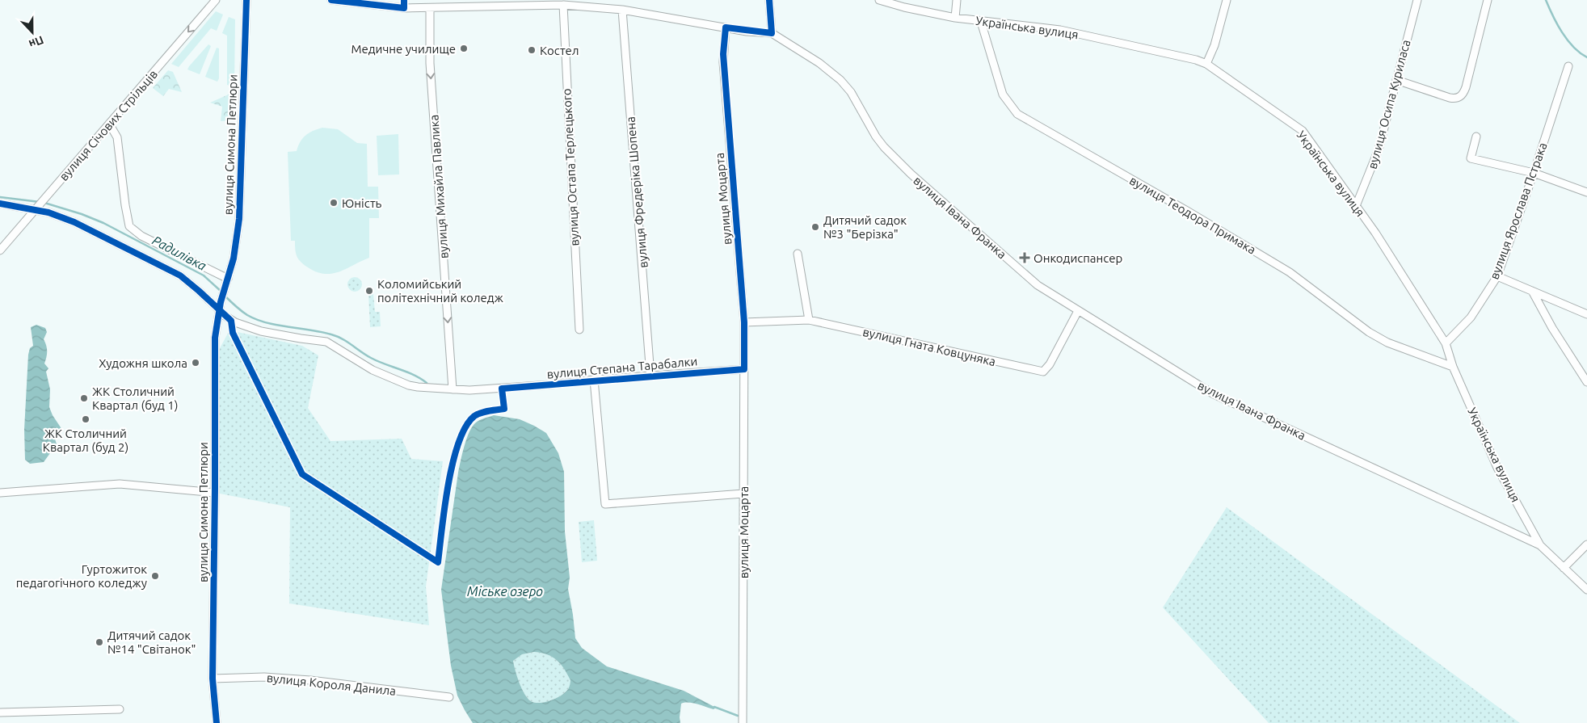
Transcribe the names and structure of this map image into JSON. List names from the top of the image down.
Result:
{
  "streets": {
    "street": [
      "Українська вулиця",
      "вулиця Осипа Куриласа",
      "вулиця Січових Стрільців",
      "вулиця Симона Петлюри",
      "вулиця Остапа Терлецького",
      "вулиця Михайла Павлика",
      "вулиця Фредеріка Шопена",
      "вулиця Моцарта",
      "вулиця Ярослава Пстрака",
      "вулиця Теодора Примака",
      "вулиця Івана Франка",
      "вулиця Гната Ковцуняка",
      "вулиця Степана Тарабалки",
      "вулиця Короля Данила"
    ]
  },
  "crossings": [
    ["Українська вулиця", "вулиця Осипа Куриласа"],
    ["Українська вулиця", "вулиця Ярослава Пстрака"],
    ["Українська вулиця", "вулиця Теодора Примака"],
    ["Українська вулиця", "вулиця Івана Франка"],
    ["вулиця Симона Петлюри", "вулиця Степана Тарабалки"],
    ["вулиця Симона Петлюри", "вулиця Короля Данила"],
    ["вулиця Остапа Терлецького", "вулиця Івана Франка"],
    ["вулиця Михайла Павлика", "вулиця Івана Франка"],
    ["вулиця Михайла Павлика", "вулиця Степана Тарабалки"],
    ["вулиця Фредеріка Шопена", "вулиця Івана Франка"],
    ["вулиця Фредеріка Шопена", "вулиця Степана Тарабалки"],
    ["вулиця Моцарта", "вулиця Івана Франка"],
    ["вулиця Моцарта", "вулиця Гната Ковцуняка"],
    ["вулиця Моцарта", "вулиця Степана Тарабалки"],
    ["вулиця Івана Франка", "вулиця Гната Ковцуняка"]
  ],
  "one_way": ["вулиця Січових Стрільців", "вулиця Михайла Павлика"],
  "water": ["Радилівка", "Міське озеро"],
  "places": {
    "other": [
      "Медичне училище",
      "Костел",
      "Юність",
      "Дитячий садок №3 \"Берізка\"",
      "Коломийський політехнічний коледж",
      "Художня школа",
      "ЖК Столичний Квартал (буд 1)",
      "ЖК Столичний Квартал (буд 2)",
      "Гуртожиток педагогічного коледжу",
      "Дитячий садок №14 \"Світанок\""
    ],
    "health": ["Онкодиспансер"]
  },
  "north": "bottom"
}
